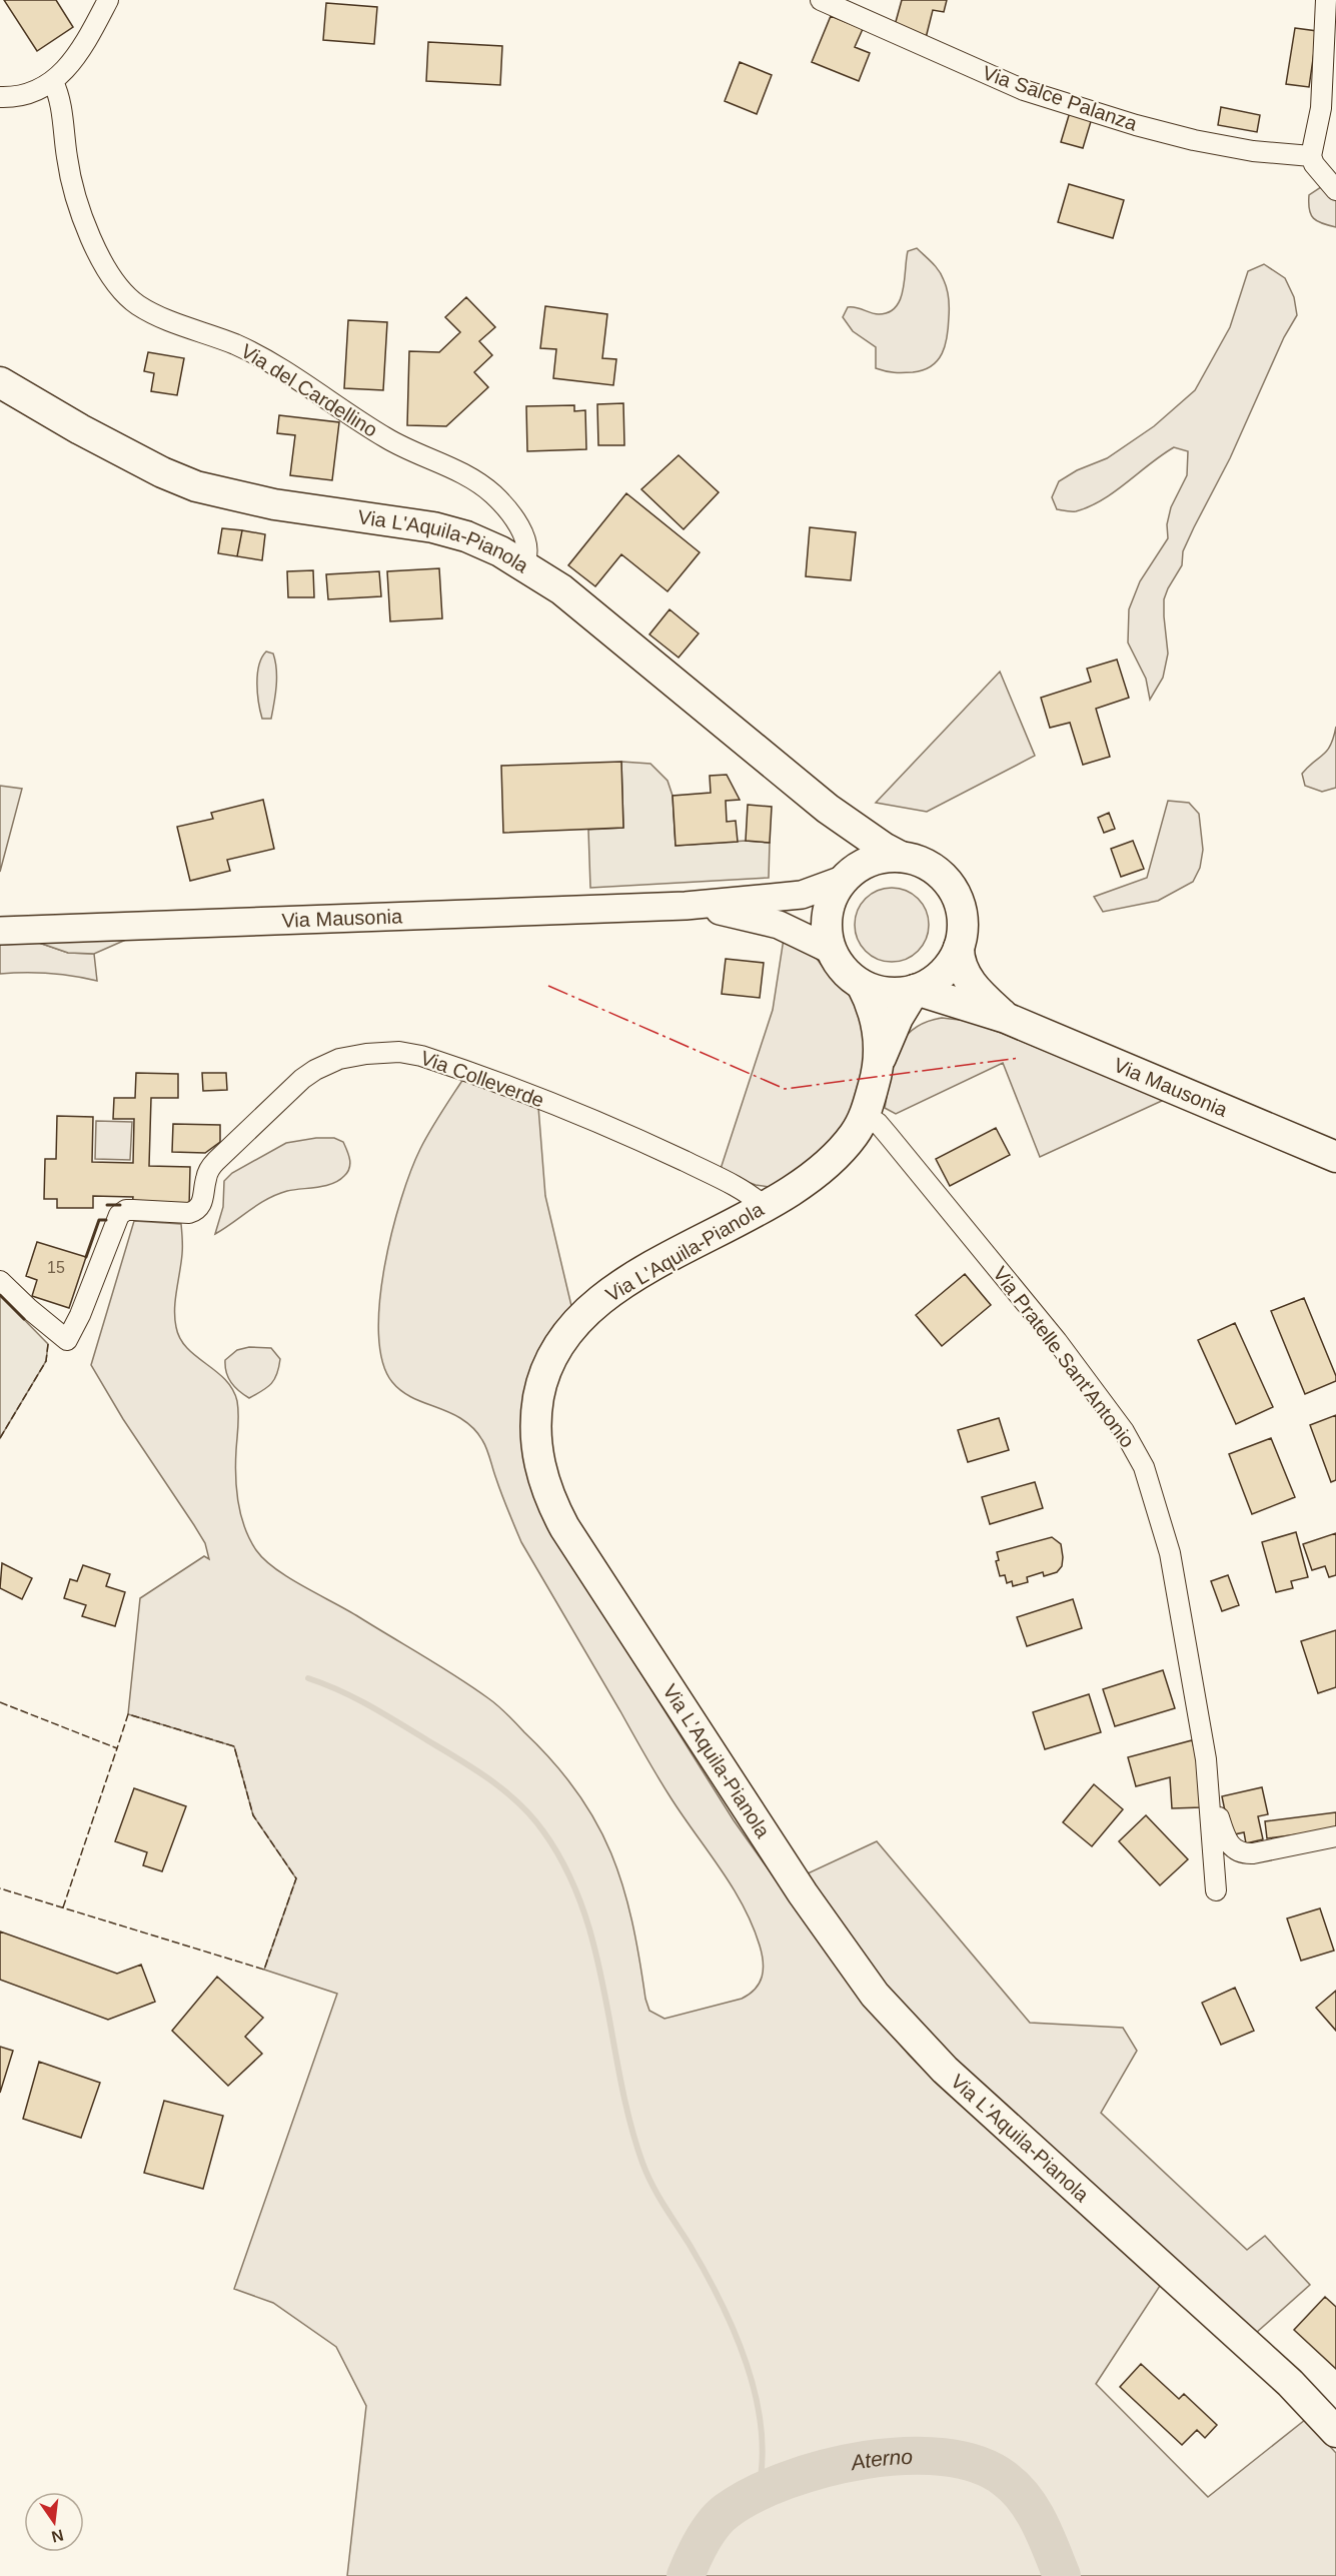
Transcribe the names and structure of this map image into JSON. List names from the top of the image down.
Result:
{
  "streets": {
    "main road": ["Via L'Aquila-Pianola", "Via Mausonia"],
    "street": [
      "Via Salce Palanza",
      "Via del Cardellino",
      "Via Colleverde",
      "Via Pratelle Sant'Antonio"
    ]
  },
  "crossings": [
    ["Via del Cardellino", "Via L'Aquila-Pianola"],
    ["Via L'Aquila-Pianola", "Via Mausonia"],
    ["Via L'Aquila-Pianola", "Via Colleverde"],
    ["Via L'Aquila-Pianola", "Via Pratelle Sant'Antonio"]
  ],
  "water": ["Aterno"],
  "house_numbers": ["15"],
  "north": "bottom"
}
